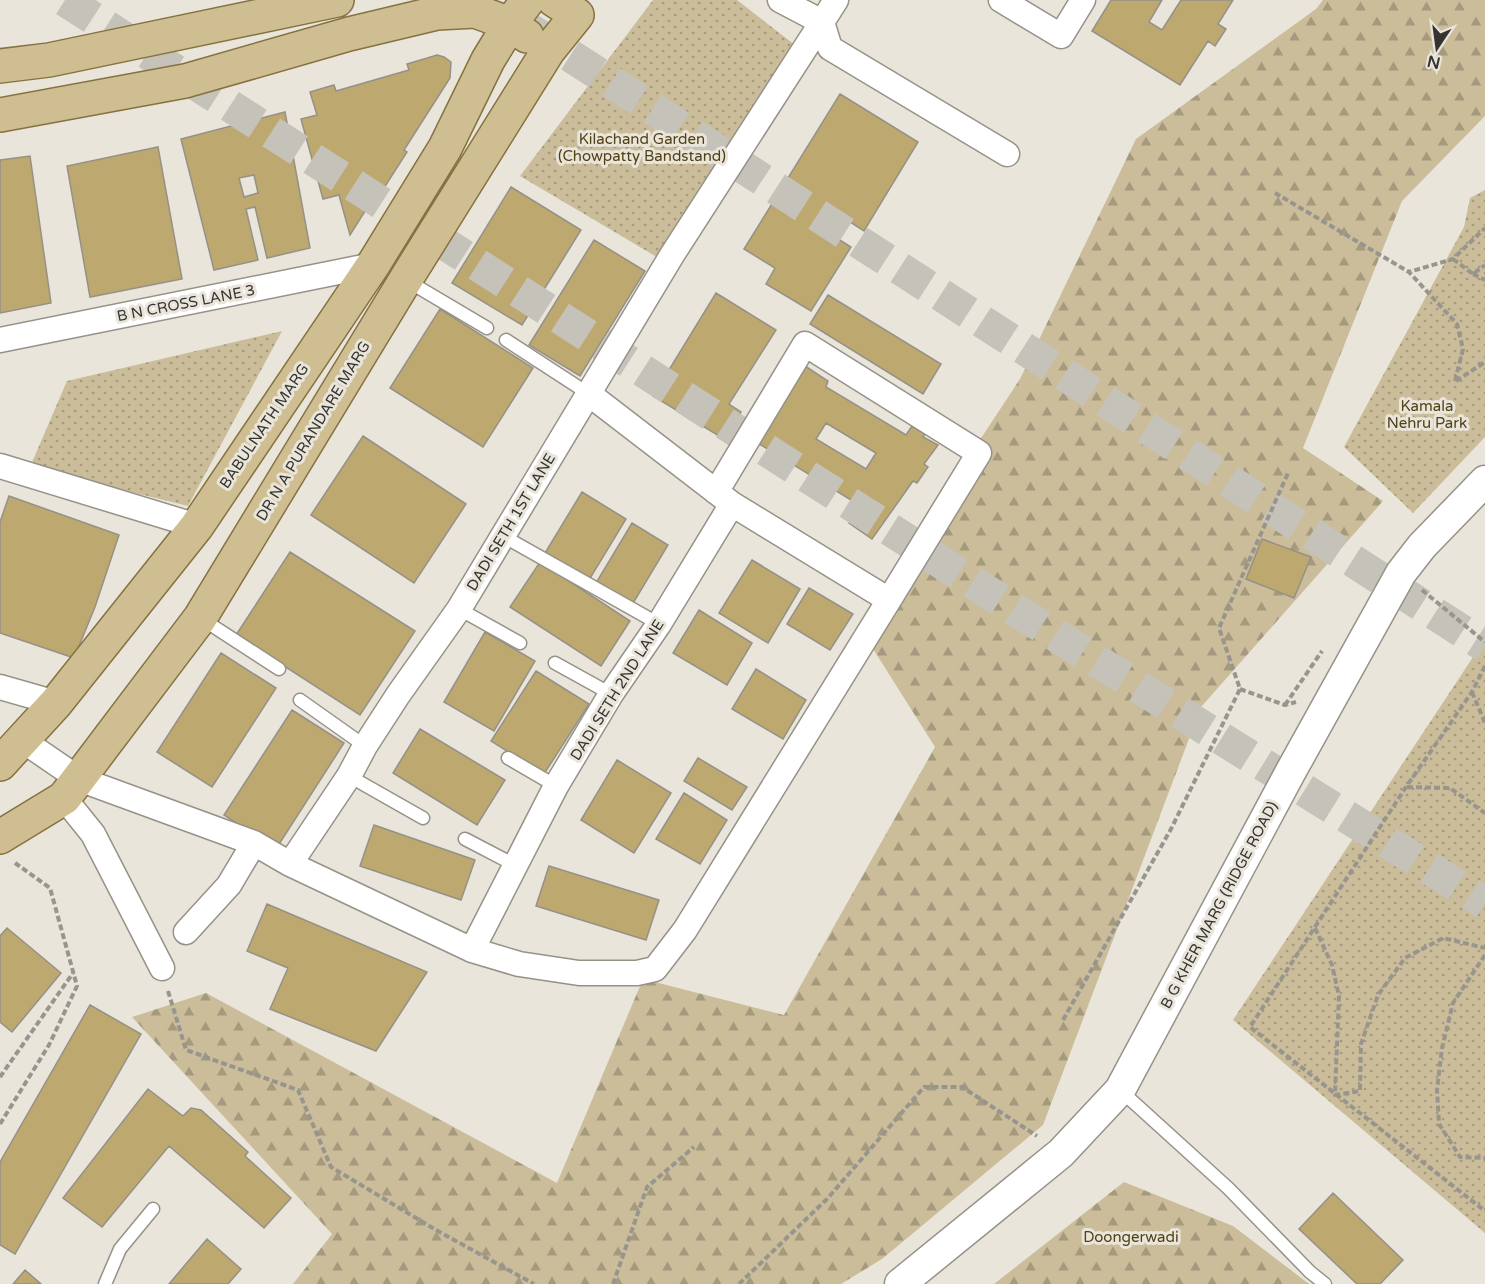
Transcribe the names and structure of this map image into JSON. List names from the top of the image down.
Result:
{
  "streets": {
    "main road": ["BABULNATH MARG", "DR N A PURANDARE MARG"],
    "street": [
      "B N CROSS LANE 3",
      "DADI SETH 1ST LANE",
      "DADI SETH 2ND LANE",
      "B G KHER MARG (RIDGE ROAD)"
    ]
  },
  "crossings": [
    ["B N CROSS LANE 3", "BABULNATH MARG"]
  ],
  "parks": ["Kilachand Garden (Chowpatty Bandstand)", "Kamala Nehru Park", "Doongerwadi"],
  "north": "bottom"
}
